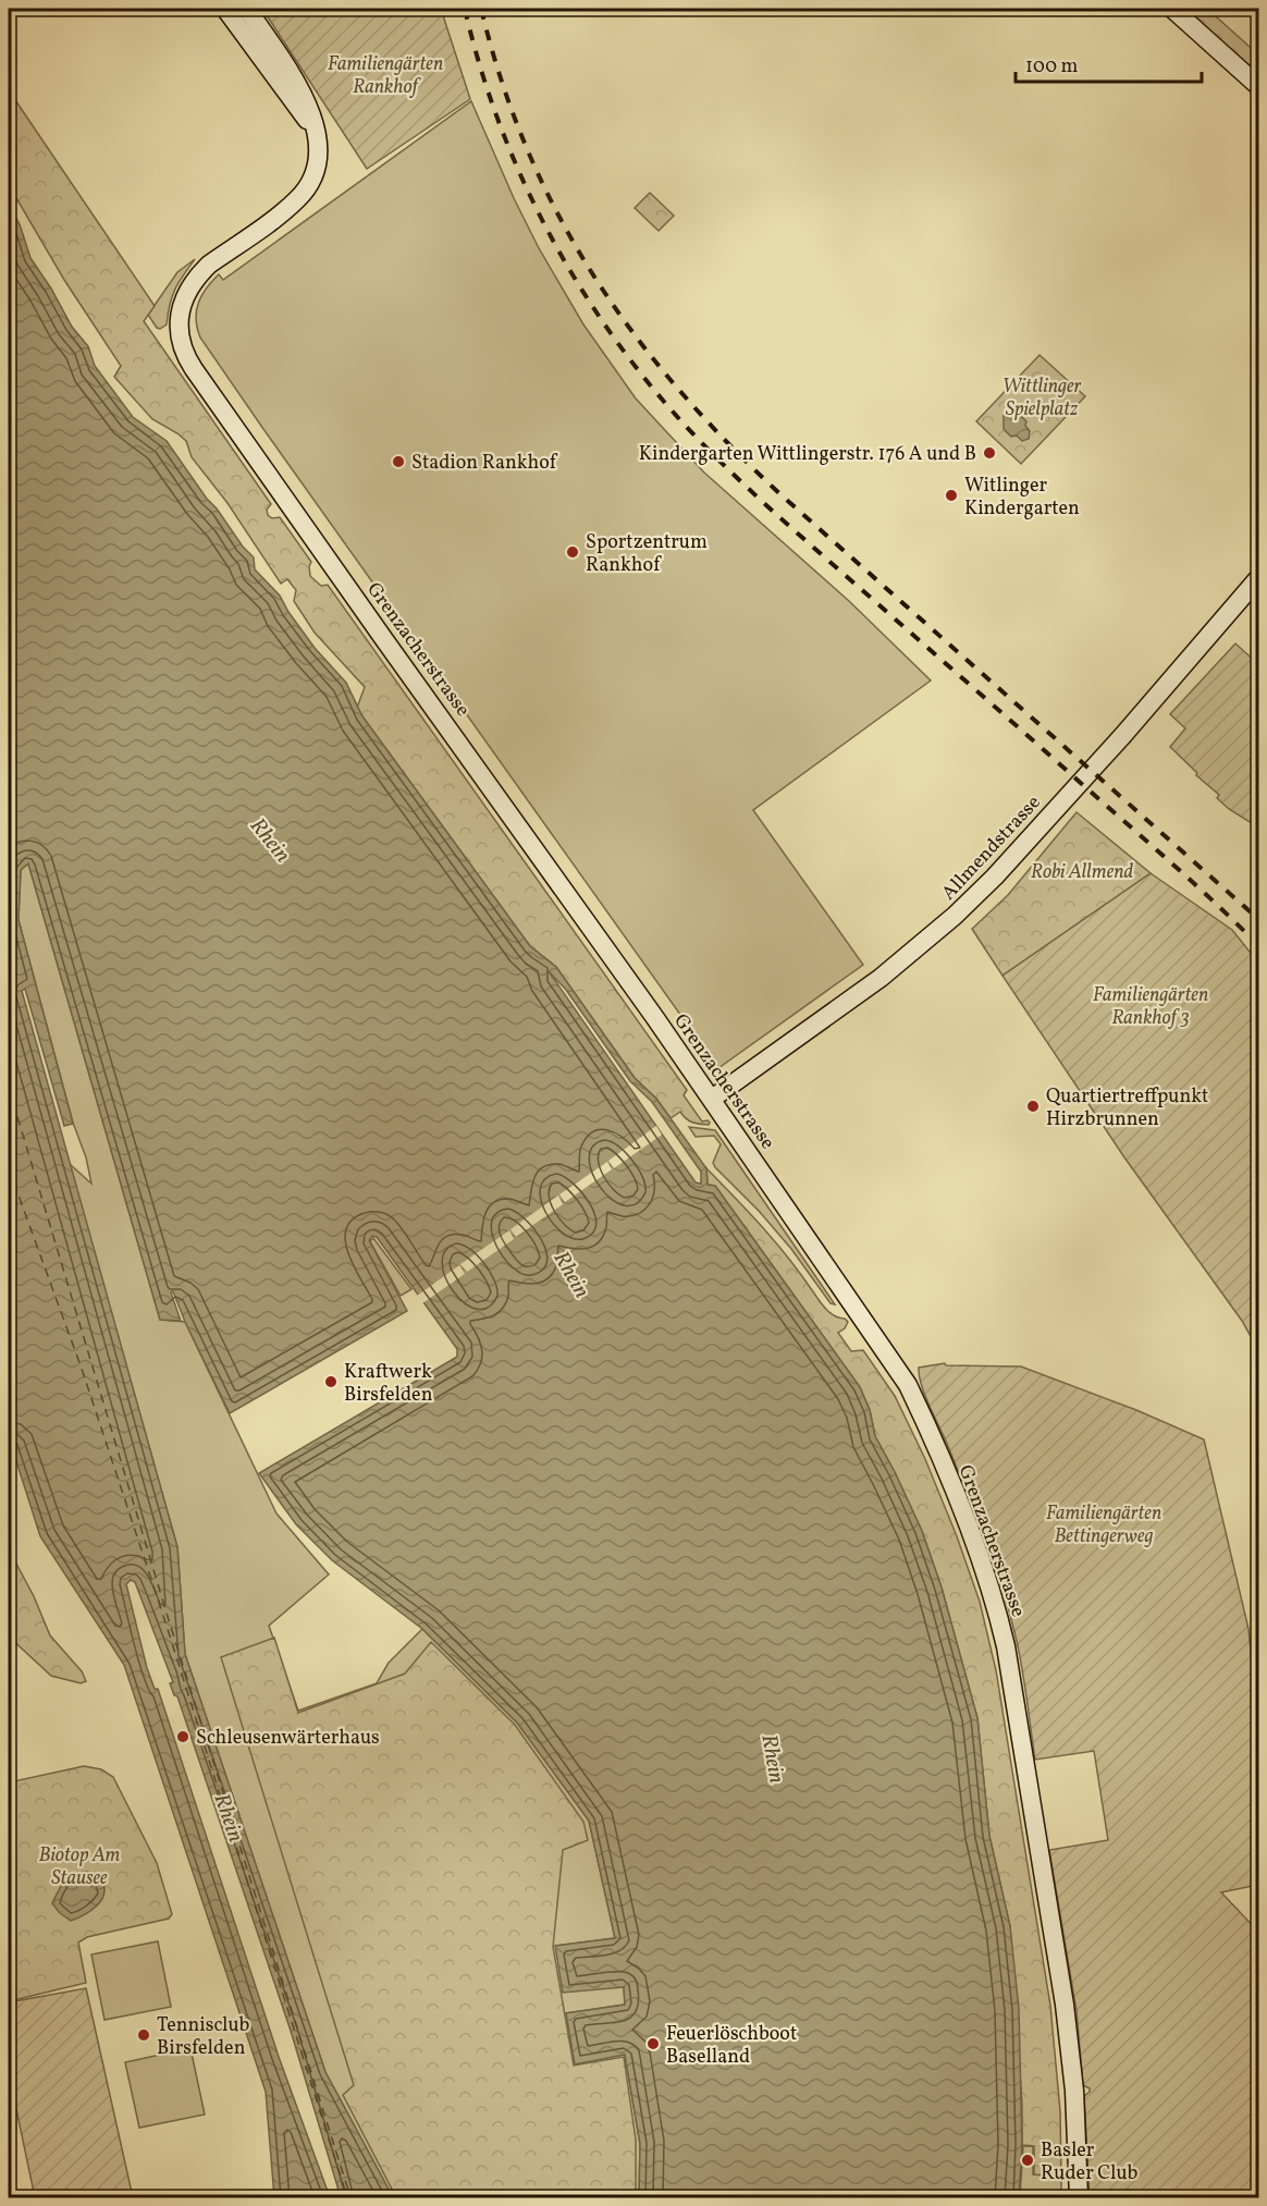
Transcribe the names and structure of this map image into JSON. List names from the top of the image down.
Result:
{
  "streets": {
    "main road": ["Grenzacherstrasse", "Allmendstrasse"]
  },
  "crossings": [
    ["Grenzacherstrasse", "Allmendstrasse"]
  ],
  "water": ["Rhein"],
  "parks": [
    "Familiengärten Rankhof",
    "Wittlinger Spielplatz",
    "Robi Allmend",
    "Familiengärten Rankhof 3",
    "Familiengärten Bettingerweg",
    "Biotop Am Stausee"
  ],
  "places": [
    "Kindergarten Wittlingerstr. 176 A und B",
    "Stadion Rankhof",
    "Witlinger Kindergarten",
    "Sportzentrum Rankhof",
    "Quartiertreffpunkt Hirzbrunnen",
    "Kraftwerk Birsfelden",
    "Schleusenwärterhaus",
    "Tennisclub Birsfelden",
    "Feuerlöschboot Baselland",
    "Basler Ruder Club"
  ],
  "scale_bar": "100 m"
}
